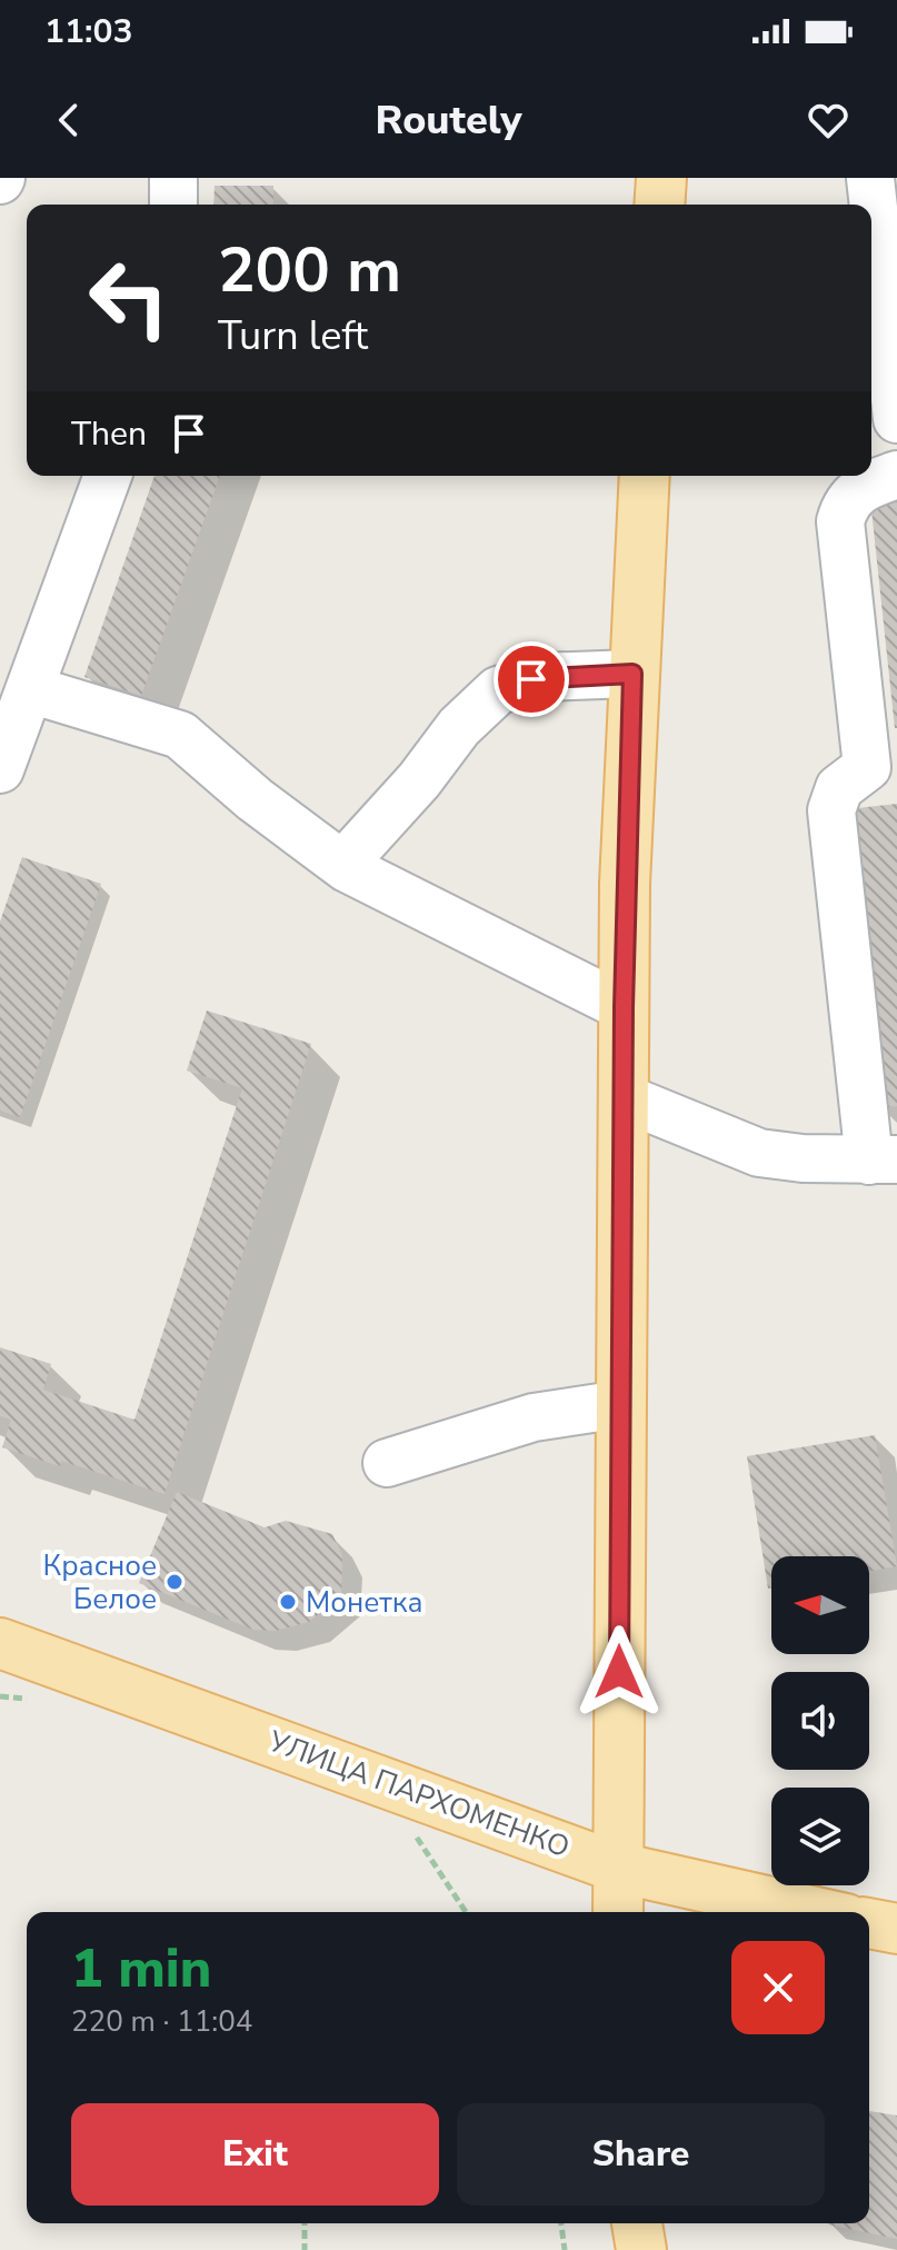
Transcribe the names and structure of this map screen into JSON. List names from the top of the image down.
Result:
{
  "streets": {
    "main road": ["УЛИЦА ПАРХОМЕНКО"]
  },
  "places": ["Красное Белое", "Монетка"],
  "north": "left",
  "page": {
    "status": "11:03",
    "header": "Routely",
    "turn": ["200 m", "Turn left"],
    "then": "Then",
    "heading": ["1 min", "220 m · 11:04"],
    "buttons": ["Exit", "Share"]
  }
}
